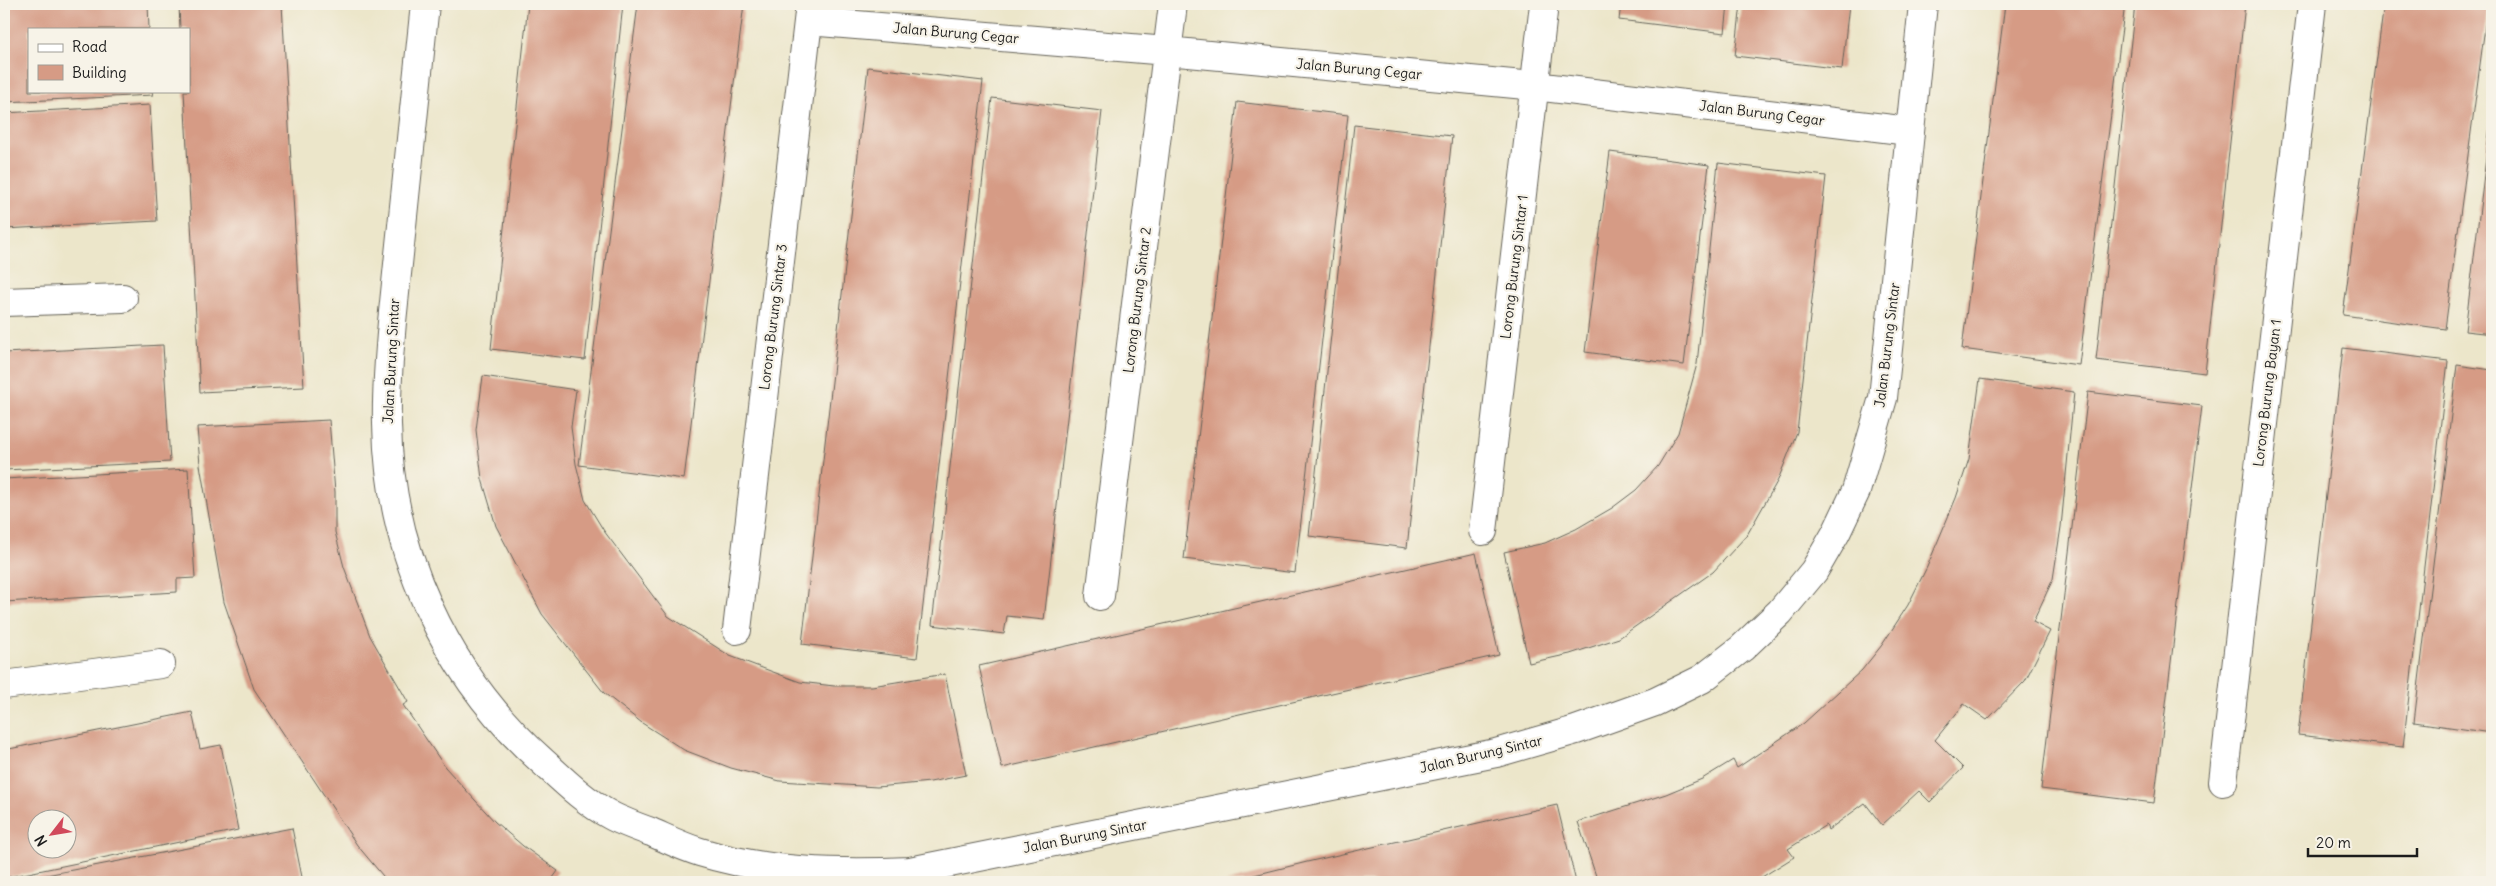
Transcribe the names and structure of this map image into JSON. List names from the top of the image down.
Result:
{
  "streets": {
    "street": [
      "Jalan Burung Cegar",
      "Lorong Burung Sintar 1",
      "Lorong Burung Sintar 2",
      "Lorong Burung Sintar 3",
      "Jalan Burung Sintar",
      "Lorong Burung Bayan 1"
    ]
  },
  "crossings": [
    ["Jalan Burung Cegar", "Lorong Burung Sintar 1"],
    ["Jalan Burung Cegar", "Lorong Burung Sintar 2"],
    ["Jalan Burung Cegar", "Lorong Burung Sintar 3"],
    ["Jalan Burung Cegar", "Jalan Burung Sintar"]
  ],
  "legend": ["Road", "Building"],
  "scale_bar": "20 m",
  "north": "bottom left"
}
